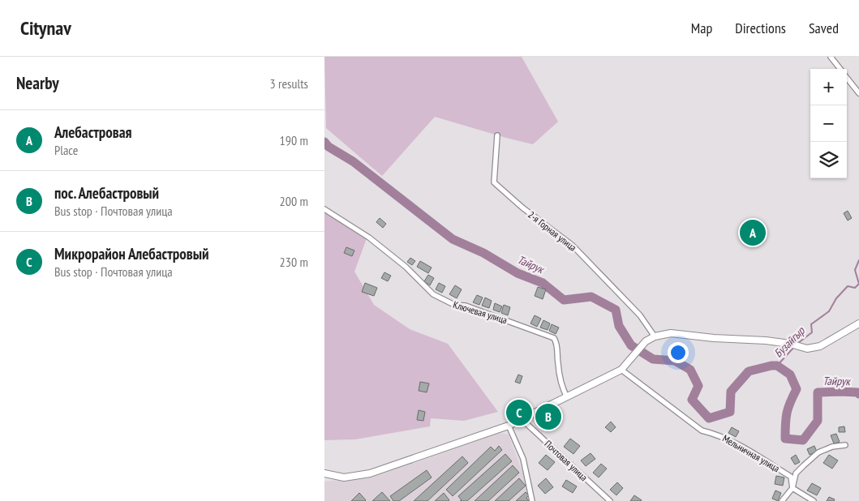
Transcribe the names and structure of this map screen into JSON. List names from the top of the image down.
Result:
{
  "streets": {
    "street": [
      "2-я Горная улица",
      "Ключевая улица",
      "Мельничная улица",
      "Почтовая улица"
    ]
  },
  "water": ["Тайрук", "Бузайгыр"],
  "page": {
    "header": "Citynav",
    "nav": ["Map", "Directions", "Saved"],
    "heading": ["Nearby", "3 results"],
    "map_buttons": ["+", "−"],
    "list": [
      {
        "mark": "A",
        "name": "Алебастровая",
        "note": "Place",
        "value": "190 m"
      },
      {
        "mark": "B",
        "name": "пос. Алебастровый",
        "note": "Bus stop · Почтовая улица",
        "value": "200 m"
      },
      {
        "mark": "C",
        "name": "Микрорайон Алебастровый",
        "note": "Bus stop · Почтовая улица",
        "value": "230 m"
      }
    ],
    "pins": ["A", "C", "B"]
  }
}
